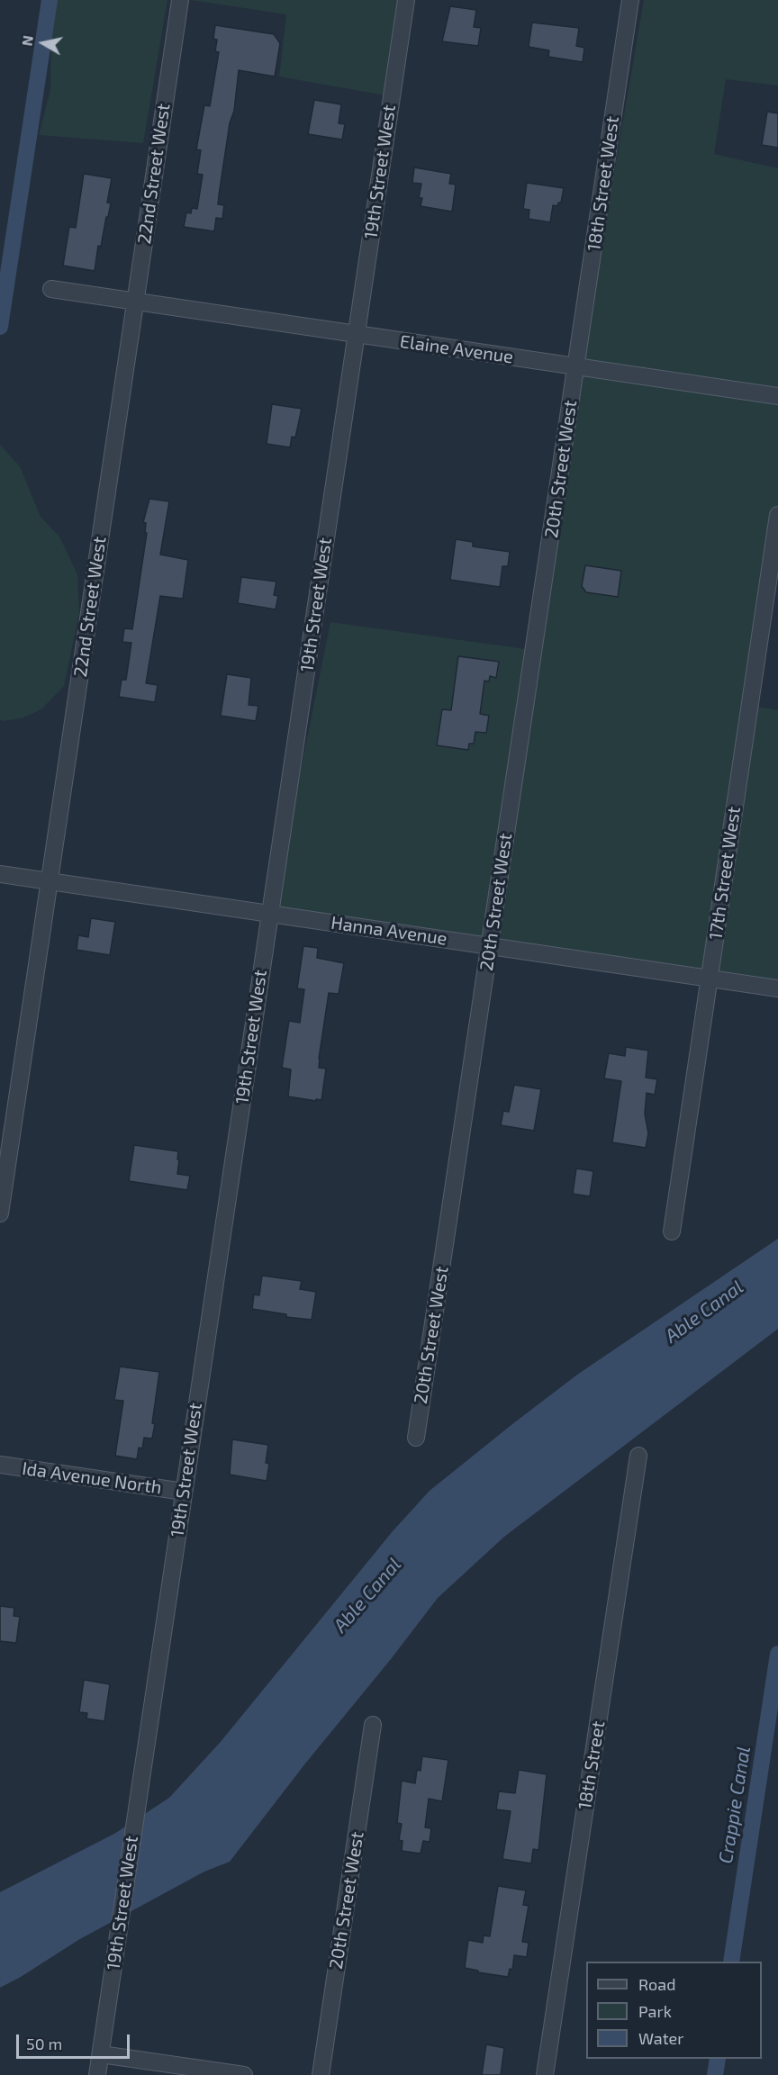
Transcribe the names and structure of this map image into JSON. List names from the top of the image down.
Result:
{
  "streets": {
    "street": [
      "19th Street West",
      "22nd Street West",
      "18th Street West",
      "Elaine Avenue",
      "20th Street West",
      "17th Street West",
      "Hanna Avenue",
      "Ida Avenue North",
      "18th Street"
    ]
  },
  "crossings": [
    ["19th Street West", "Elaine Avenue"],
    ["19th Street West", "Hanna Avenue"],
    ["19th Street West", "Ida Avenue North"],
    ["22nd Street West", "Elaine Avenue"],
    ["22nd Street West", "Hanna Avenue"],
    ["18th Street West", "Elaine Avenue"],
    ["18th Street West", "20th Street West"],
    ["Elaine Avenue", "20th Street West"],
    ["20th Street West", "Hanna Avenue"],
    ["17th Street West", "Hanna Avenue"]
  ],
  "water": ["Able Canal", "Crappie Canal"],
  "legend": ["Road", "Park", "Water"],
  "scale_bar": "50 m",
  "north": "left"
}
